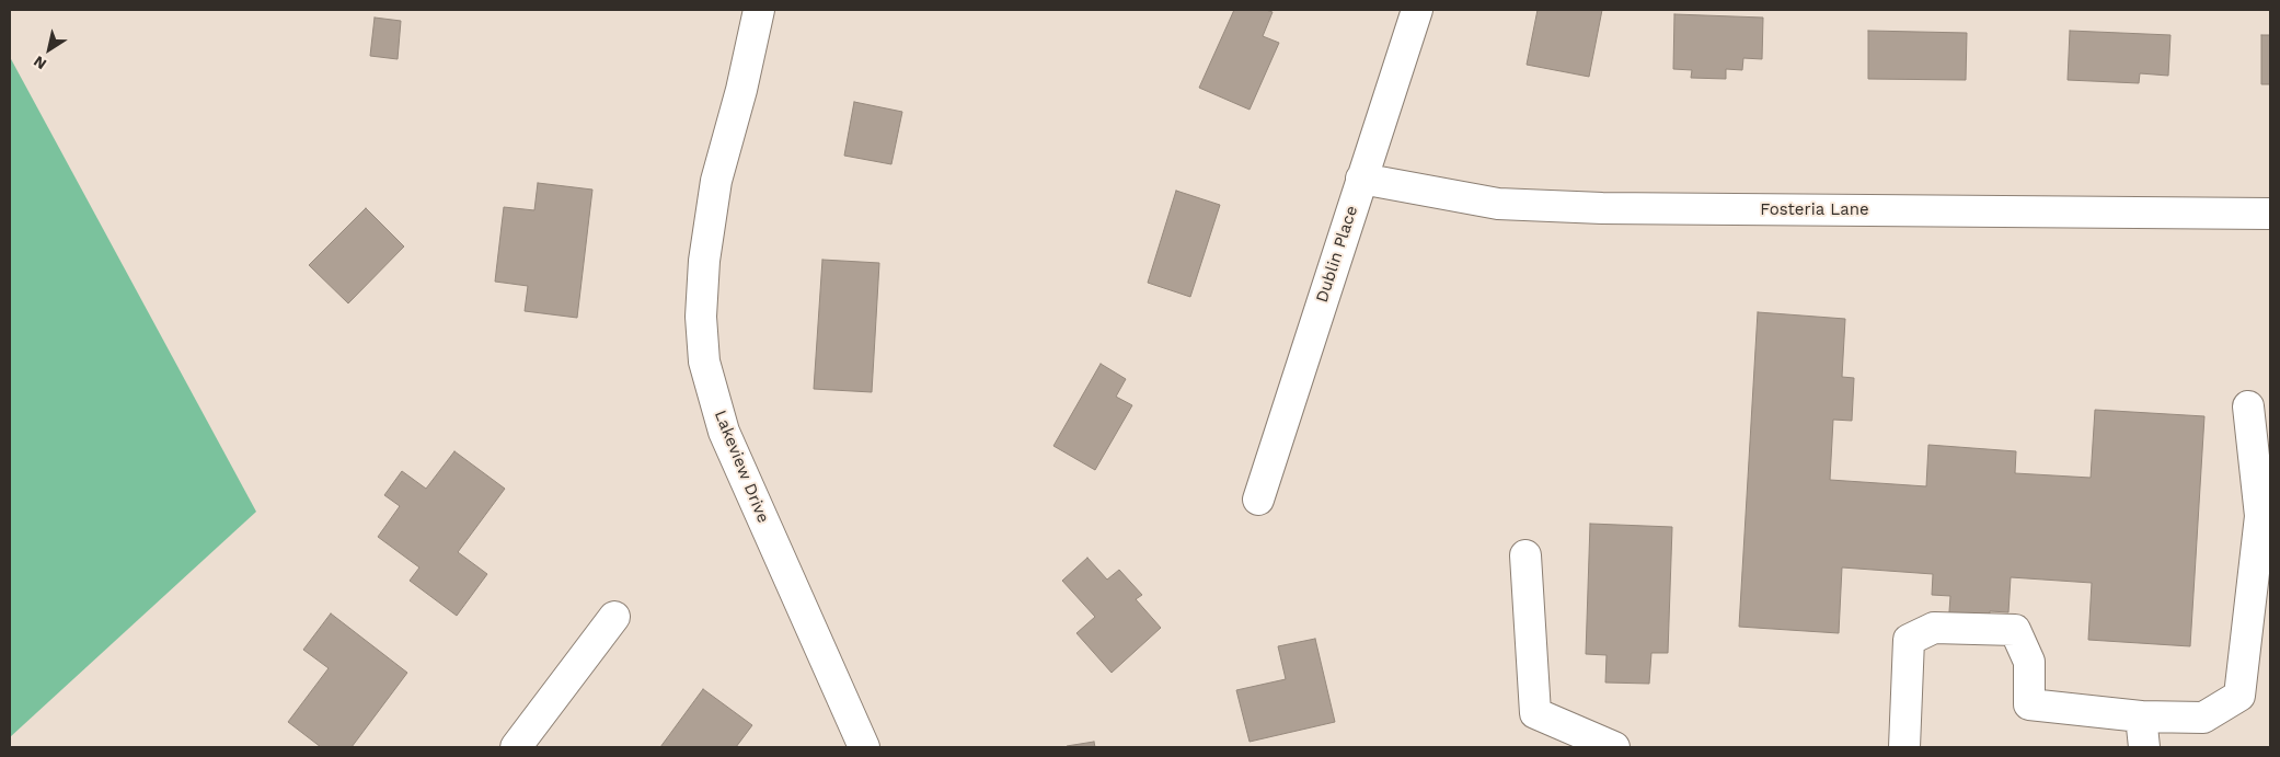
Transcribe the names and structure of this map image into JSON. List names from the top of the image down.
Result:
{
  "streets": {
    "street": ["Fosteria Lane", "Dublin Place", "Lakeview Drive"]
  },
  "crossings": [
    ["Fosteria Lane", "Dublin Place"]
  ],
  "north": "bottom left"
}
